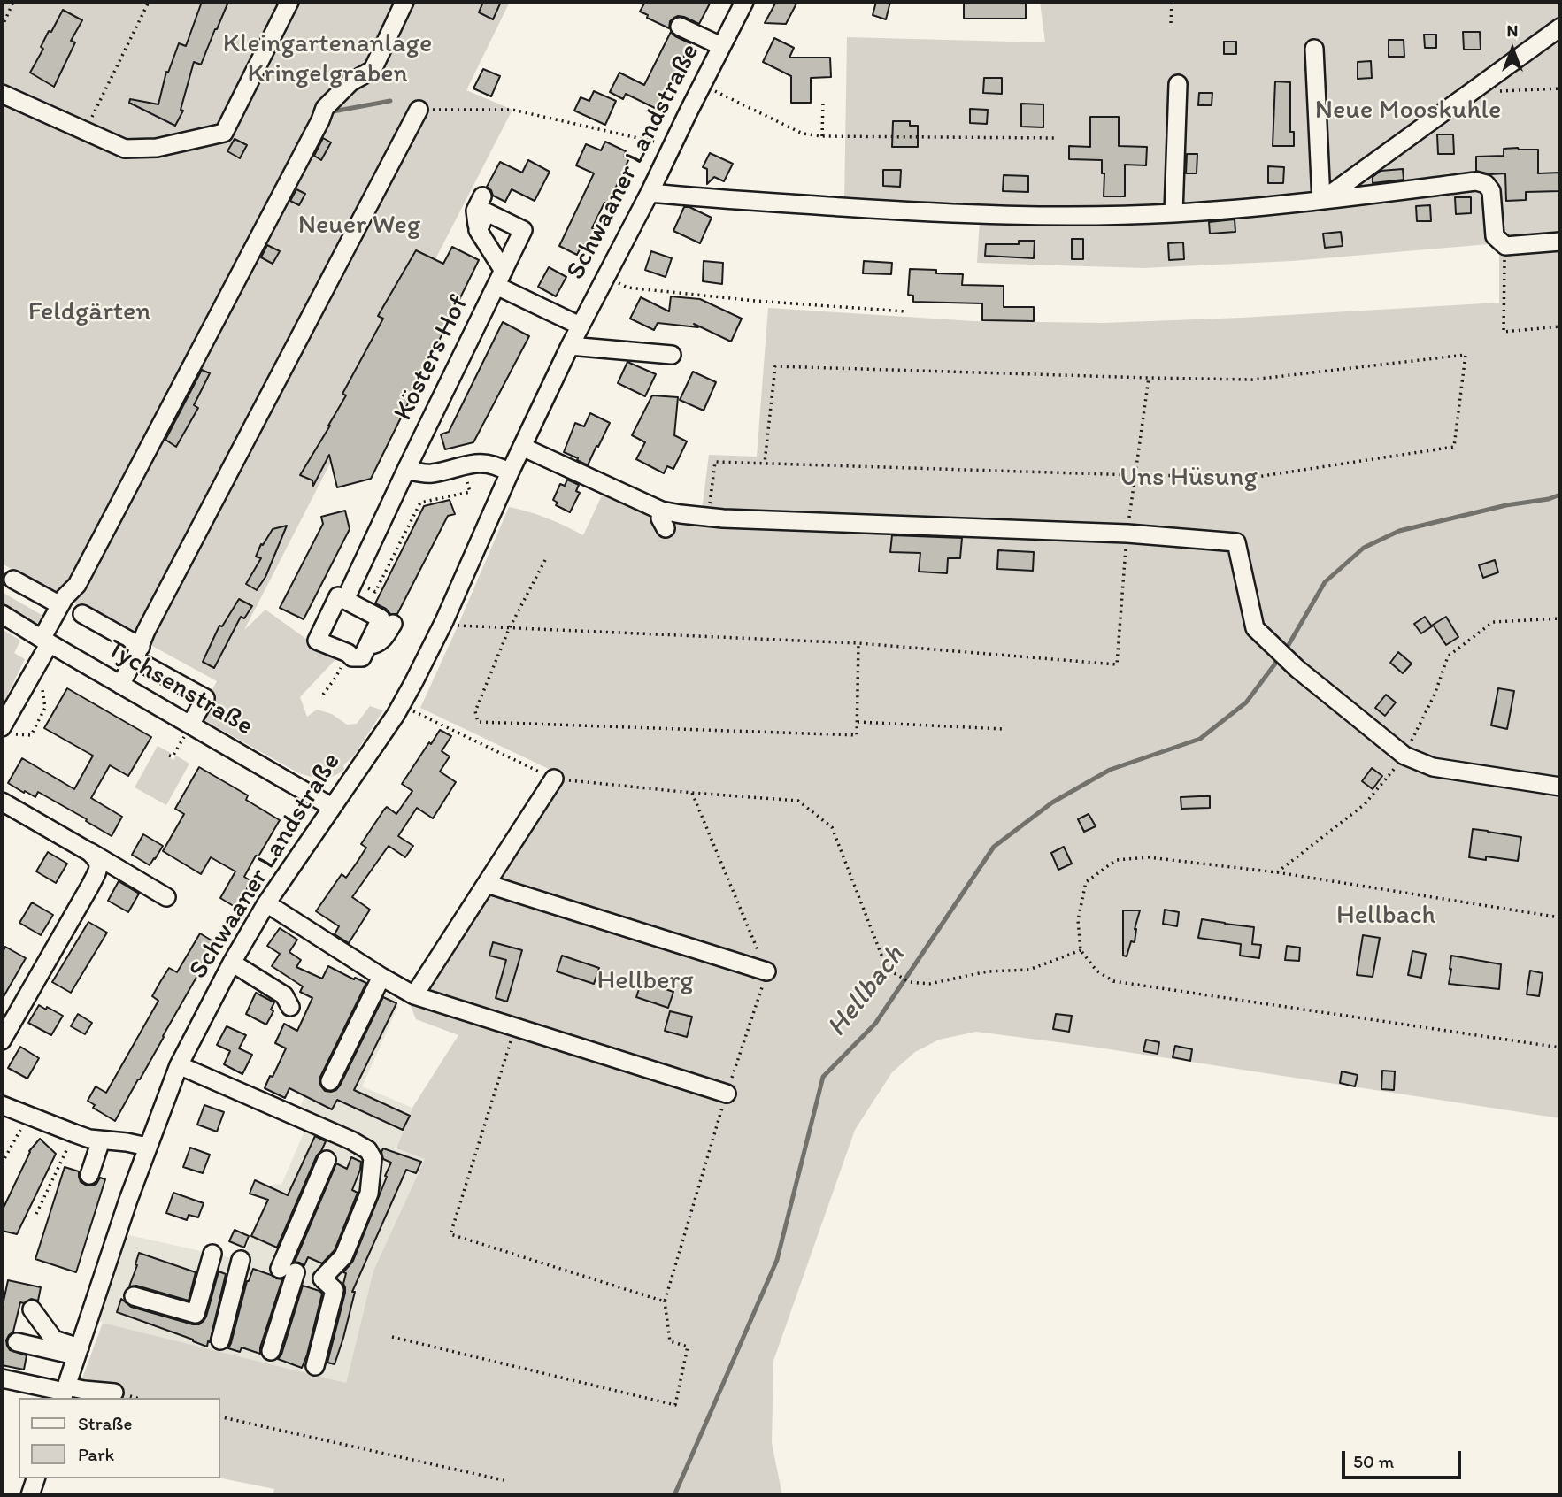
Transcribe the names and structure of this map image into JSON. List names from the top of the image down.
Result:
{
  "streets": {
    "street": ["Schwaaner Landstraße", "Kösters Hof", "Tychsenstraße"]
  },
  "crossings": [
    ["Schwaaner Landstraße", "Tychsenstraße"]
  ],
  "water": ["Hellbach"],
  "parks": [
    "Kleingartenanlage Kringelgraben",
    "Neue Mooskuhle",
    "Neuer Weg",
    "Feldgärten",
    "Uns Hüsung",
    "Hellbach",
    "Hellberg"
  ],
  "legend": ["Straße", "Park"],
  "scale_bar": "50 m",
  "north": "top"
}
